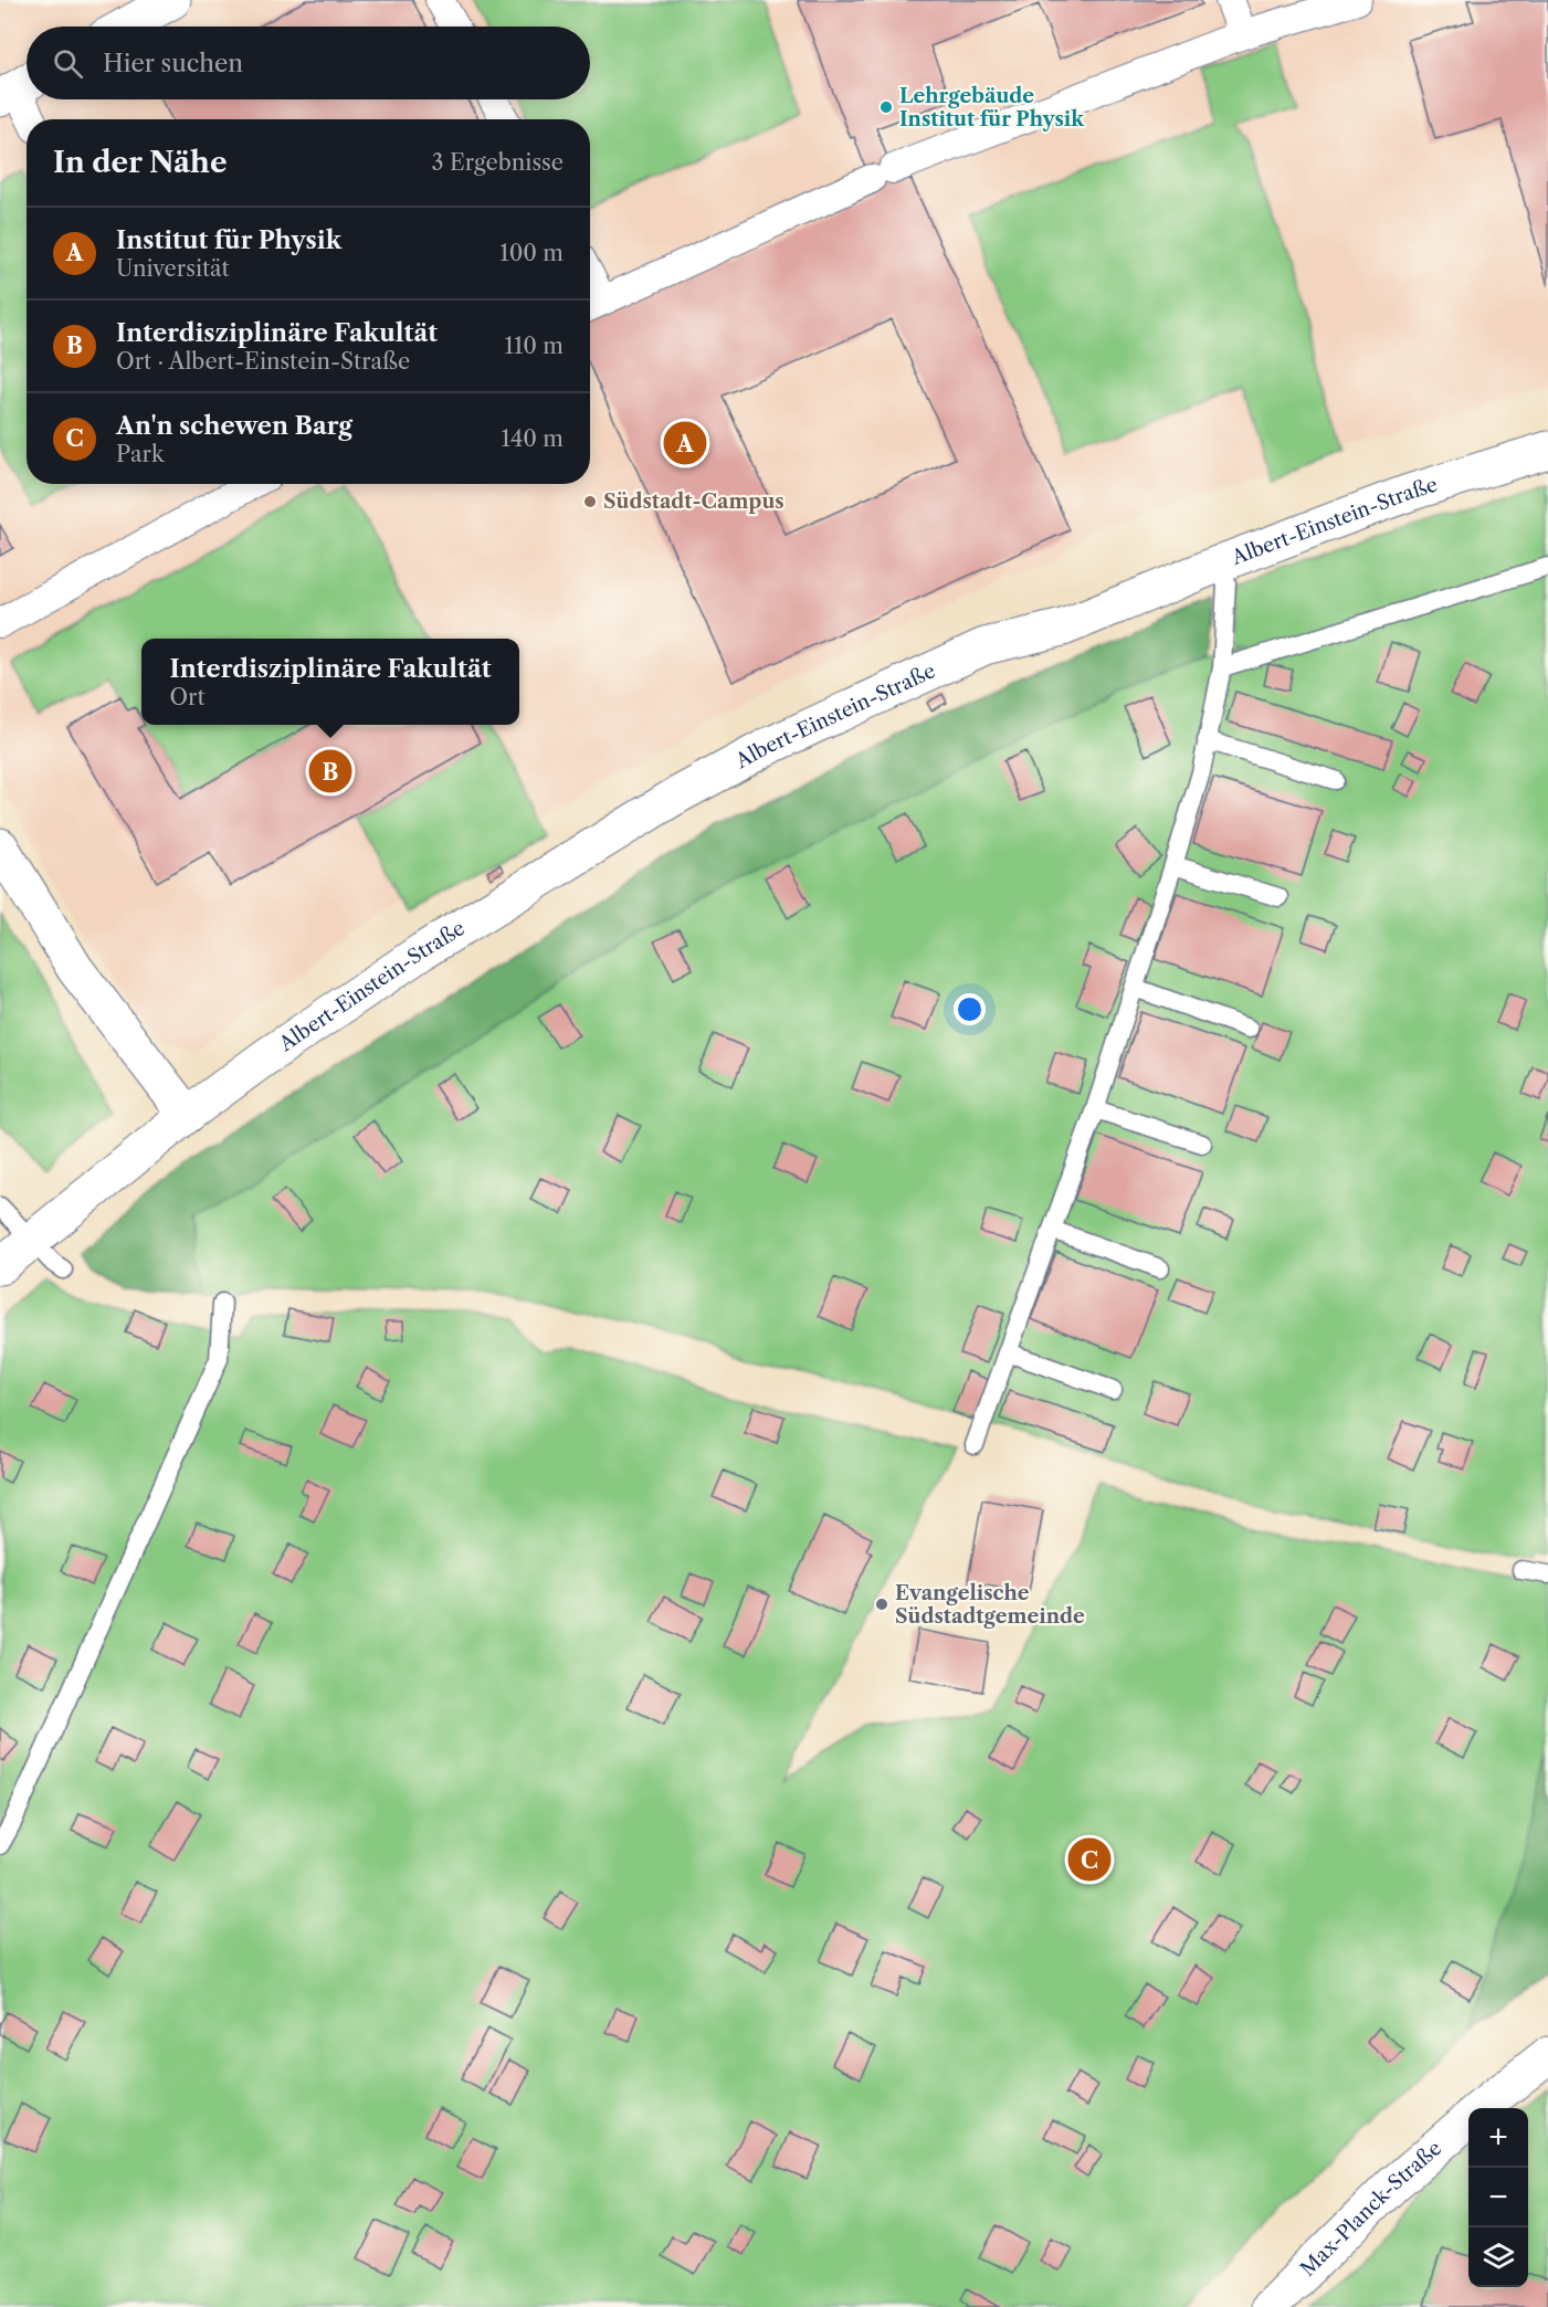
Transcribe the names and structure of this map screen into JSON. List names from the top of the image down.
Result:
{
  "streets": {
    "street": ["Albert-Einstein-Straße", "Max-Planck-Straße"]
  },
  "places": ["Lehrgebäude Institut für Physik", "Südstadt-Campus", "Evangelische Südstadtgemeinde"],
  "page": {
    "search": "Hier suchen",
    "heading": ["In der Nähe", "3 Ergebnisse"],
    "list": [
      {
        "mark": "A",
        "name": "Institut für Physik",
        "note": "Universität",
        "value": "100 m"
      },
      {
        "mark": "B",
        "name": "Interdisziplinäre Fakultät",
        "note": "Ort · Albert-Einstein-Straße",
        "value": "110 m"
      },
      {
        "mark": "C",
        "name": "An'n schewen Barg",
        "note": "Park",
        "value": "140 m"
      }
    ],
    "pins": ["A", "B", "C"],
    "popup": ["Interdisziplinäre Fakultät", "Ort"],
    "map_buttons": ["+", "−"]
  }
}
